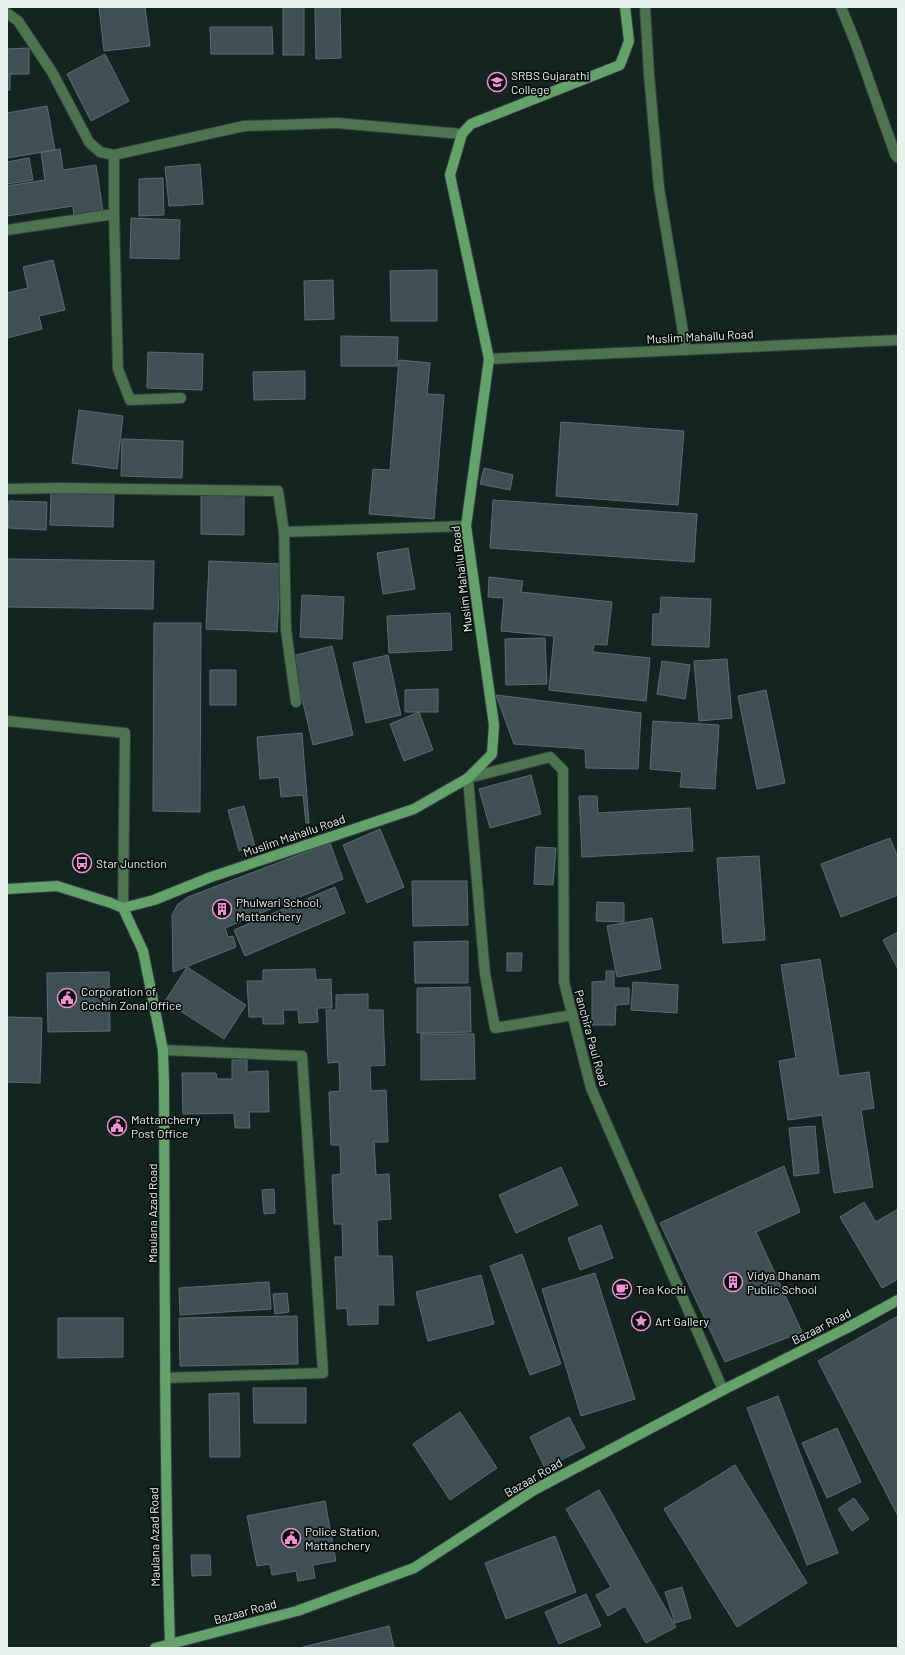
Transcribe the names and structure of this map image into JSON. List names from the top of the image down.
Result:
{
  "streets": {
    "street": [
      "Muslim Mahallu Road",
      "Panchira Paul Road",
      "Maulana Azad Road",
      "Bazaar Road"
    ]
  },
  "crossings": [
    ["Muslim Mahallu Road", "Panchira Paul Road"],
    ["Muslim Mahallu Road", "Maulana Azad Road"],
    ["Panchira Paul Road", "Bazaar Road"],
    ["Maulana Azad Road", "Bazaar Road"]
  ],
  "places": {
    "school or university": ["SRBS Gujarathi College"],
    "bus stop": ["Star Junction"],
    "building": ["Phulwari School, Mattanchery", "Vidya Dhanam Public School"],
    "public building": ["Corporation of Cochin Zonal Office", "Mattancherry Post Office", "Police Station, Mattanchery"],
    "cafe": ["Tea Kochi"],
    "place": ["Art Gallery"]
  }
}
